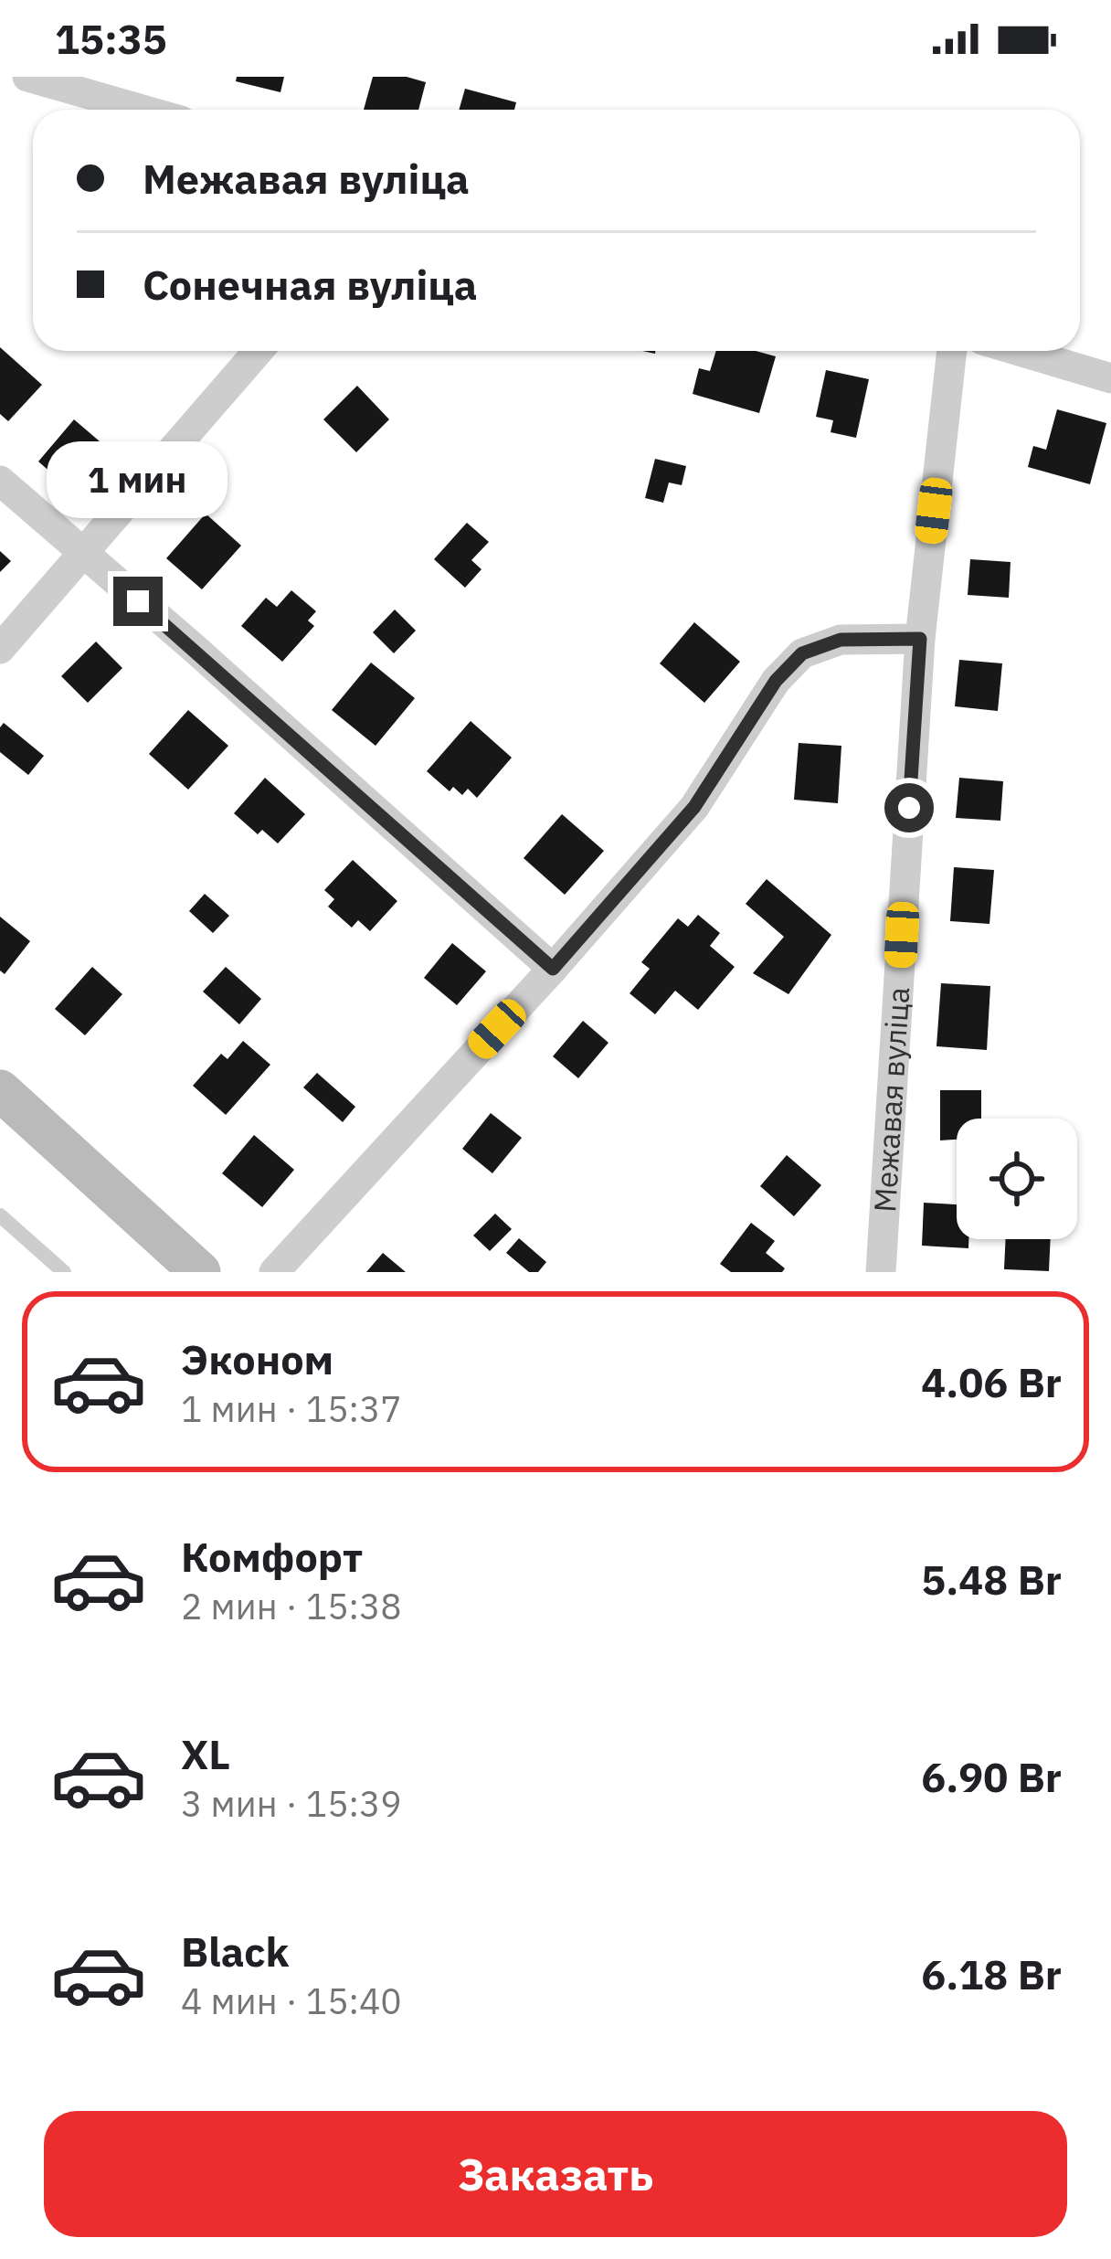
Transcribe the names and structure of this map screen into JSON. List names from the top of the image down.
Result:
{
  "streets": {
    "street": ["Межавая вуліца"]
  },
  "page": {
    "status": "15:35",
    "banner": ["Межавая вуліца", "Сонечная вуліца"],
    "bubble": "1 мин",
    "list": [
      {
        "name": "Эконом",
        "note": "1 мин · 15:37",
        "value": "4.06 Br"
      },
      {
        "name": "Комфорт",
        "note": "2 мин · 15:38",
        "value": "5.48 Br"
      },
      {
        "name": "XL",
        "note": "3 мин · 15:39",
        "value": "6.90 Br"
      },
      {
        "name": "Black",
        "note": "4 мин · 15:40",
        "value": "6.18 Br"
      }
    ],
    "buttons": "Заказать"
  }
}
